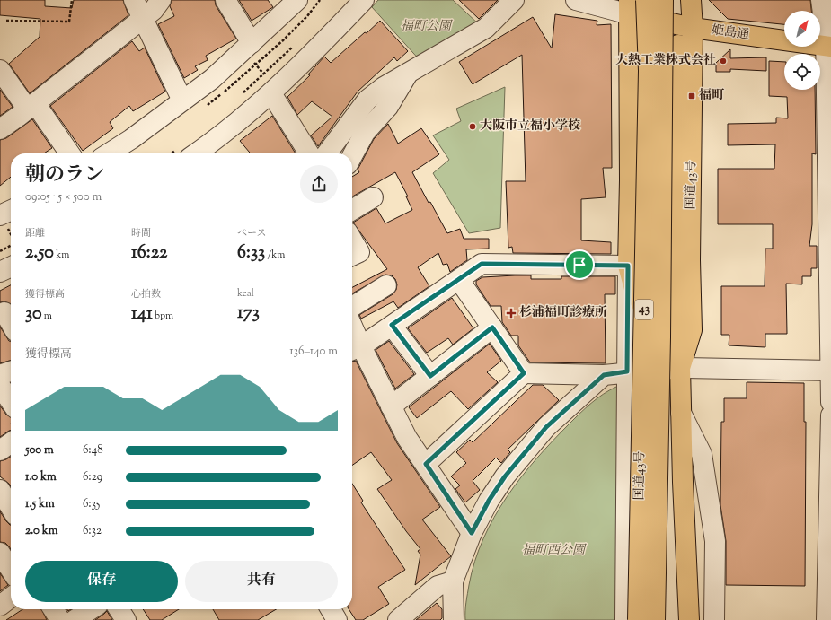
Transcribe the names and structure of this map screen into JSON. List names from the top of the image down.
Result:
{
  "streets": {
    "main road": ["姫島通", "国道43号", "43"]
  },
  "crossings": [
    ["姫島通", "43"]
  ],
  "parks": ["福町公園", "福町西公園"],
  "places": {
    "other": ["大熱工業株式会社", "大阪市立福小学校"],
    "transit": ["福町"],
    "health": ["杉浦福町診療所"]
  },
  "north": "top right",
  "page": {
    "heading": ["朝のラン", "09:05 · 5 × 500 m"],
    "stats": [
      ["距離", "2.50 km"],
      ["時間", "16:22"],
      ["ペース", "6:33 /km"],
      ["獲得標高", "30 m"],
      ["心拍数", "141 bpm"],
      ["kcal", "173"]
    ],
    "chart": ["獲得標高", "136–140 m"],
    "list": [
      {
        "name": "500 m",
        "note": "6:48"
      },
      {
        "name": "1.0 km",
        "note": "6:29"
      },
      {
        "name": "1.5 km",
        "note": "6:35"
      },
      {
        "name": "2.0 km",
        "note": "6:32"
      }
    ],
    "buttons": ["保存", "共有"]
  }
}
